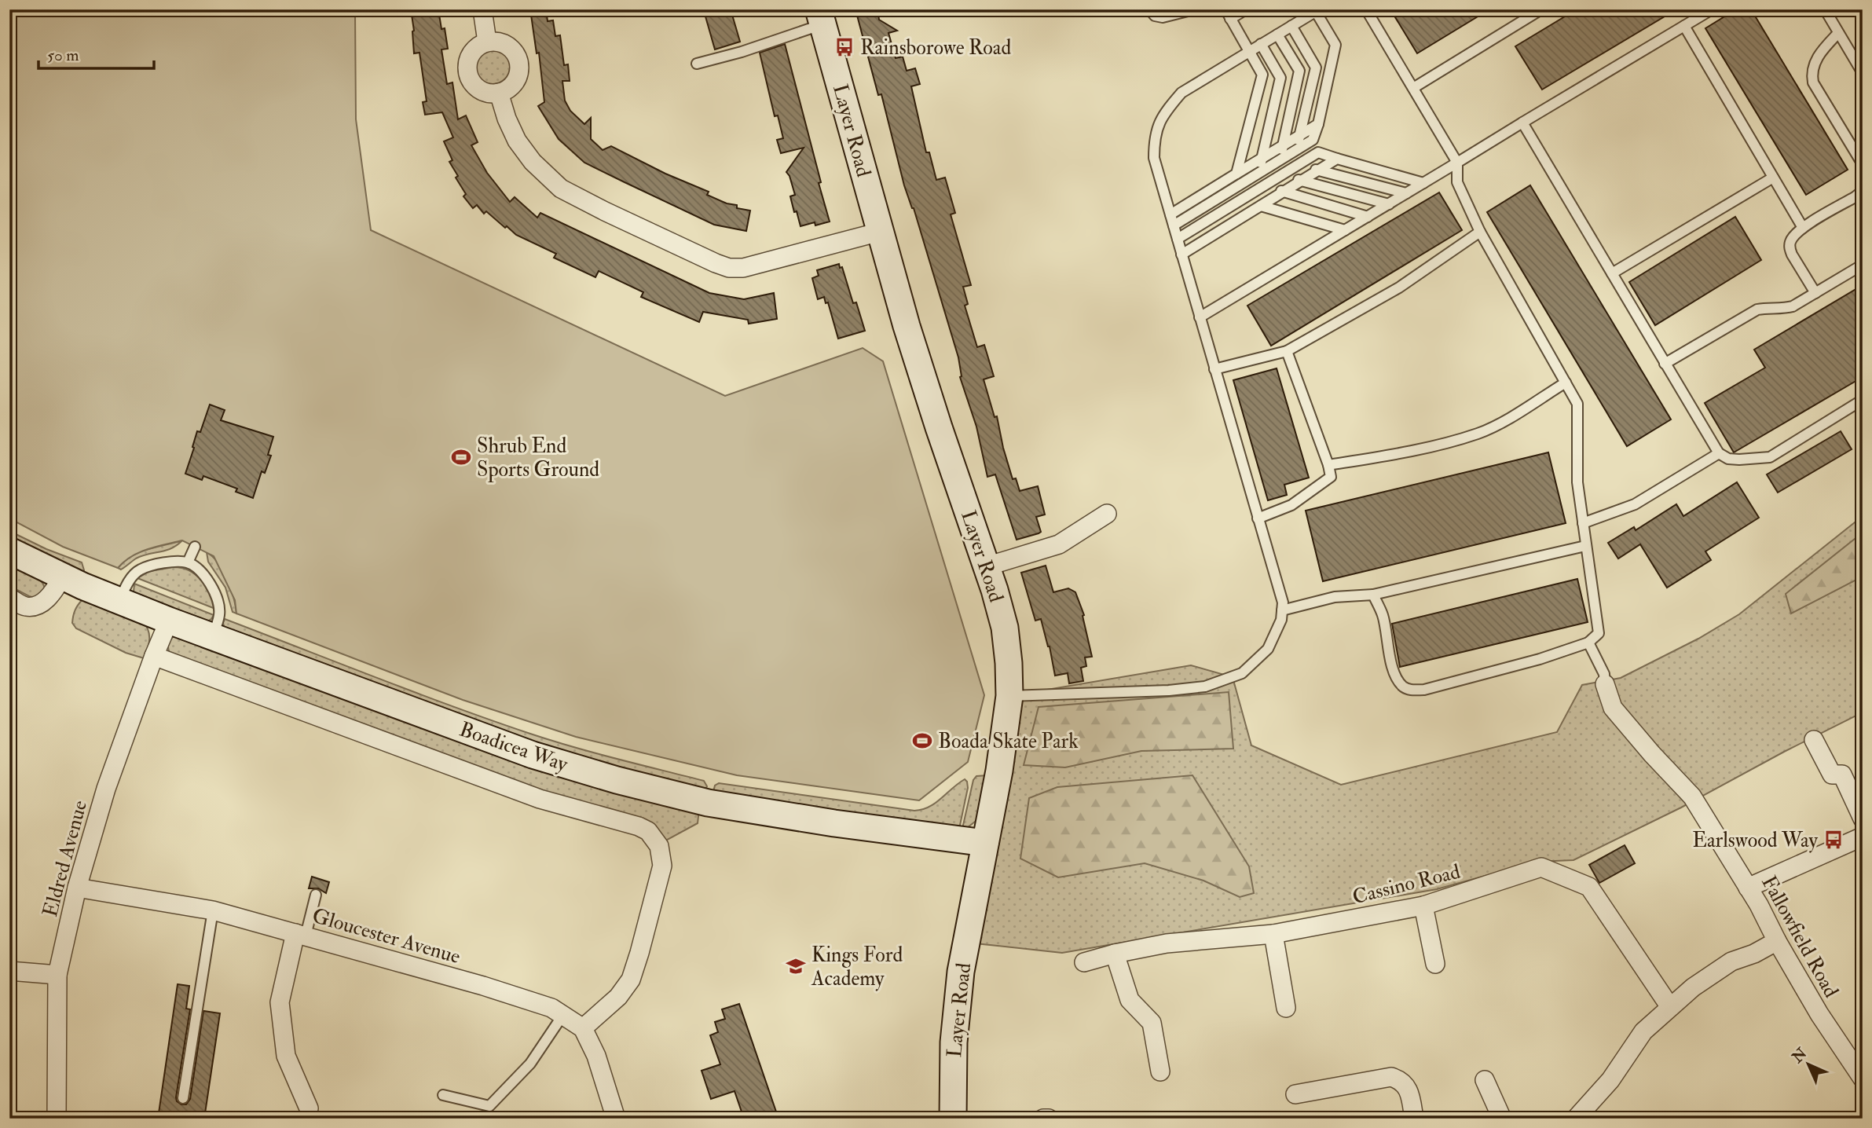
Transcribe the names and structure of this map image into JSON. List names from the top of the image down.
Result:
{
  "streets": {
    "main road": ["Layer Road", "Boadicea Way"],
    "street": [
      "Eldred Avenue",
      "Cassino Road",
      "Gloucester Avenue",
      "Fallowfield Road"
    ]
  },
  "crossings": [
    ["Layer Road", "Boadicea Way"],
    ["Boadicea Way", "Eldred Avenue"],
    ["Boadicea Way", "Gloucester Avenue"],
    ["Eldred Avenue", "Gloucester Avenue"]
  ],
  "places": {
    "bus stop": ["Rainsborowe Road", "Earlswood Way"],
    "sports": ["Shrub End Sports Ground", "Boada Skate Park"],
    "school or university": ["Kings Ford Academy"]
  },
  "scale_bar": "50 m",
  "north": "top left"
}
